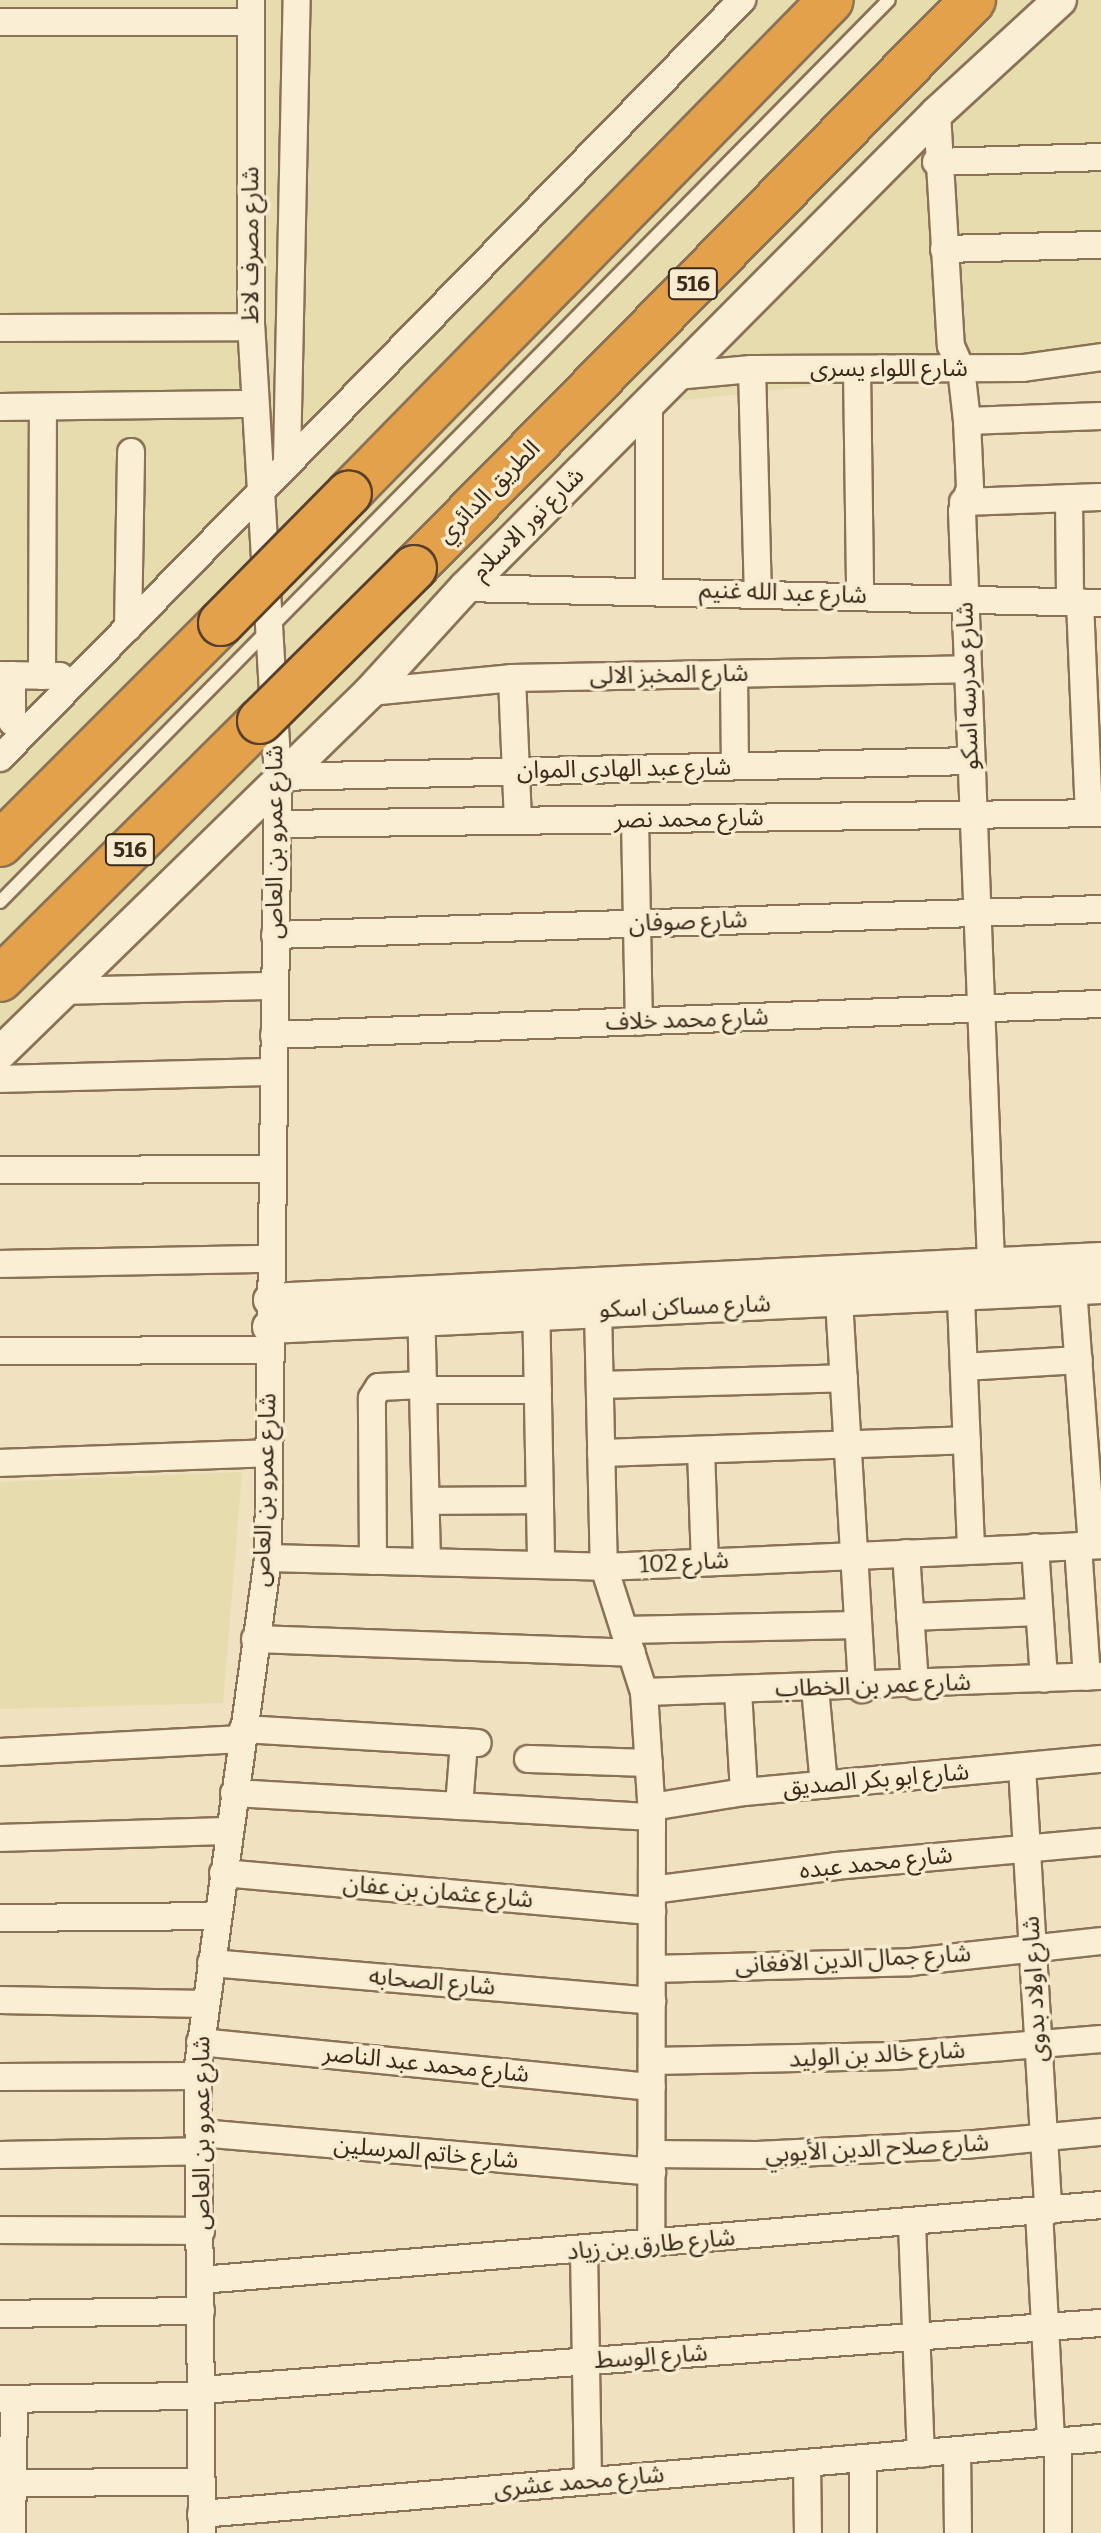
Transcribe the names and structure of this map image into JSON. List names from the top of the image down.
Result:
{
  "streets": {
    "highway": ["516", "الطريق الدائري"],
    "street": [
      "شارع مصرف لاظ",
      "شارع اللواء يسرى",
      "شارع نور الاسلام",
      "شارع عبد الله غنيم",
      "شارع المخبز الالى",
      "شارع مدرسه اسكو",
      "شارع عبد الهادى الموان",
      "شارع محمد نصر",
      "شارع عمرو بن العاص",
      "شارع صوفان",
      "شارع محمد خلاف",
      "شارع مساكن اسكو",
      "شارع 102",
      "شارع عمر بن الخطاب",
      "شارع ابو بكر الصديق",
      "شارع محمد عبده",
      "شارع عثمان بن عفان",
      "شارع جمال الدين الافغانى",
      "شارع الصحابه",
      "شارع اولاد بدوى",
      "شارع خالد بن الوليد",
      "شارع محمد عبد الناصر",
      "شارع صلاح الدين الأيوبي",
      "شارع خاتم المرسلين",
      "شارع طارق بن زياد",
      "شارع الوسط",
      "شارع محمد عشرى"
    ]
  },
  "crossings": [
    ["شارع مصرف لاظ", "شارع عمرو بن العاص"],
    ["شارع اللواء يسرى", "شارع نور الاسلام"],
    ["شارع اللواء يسرى", "شارع مدرسه اسكو"],
    ["شارع نور الاسلام", "شارع عبد الله غنيم"],
    ["شارع نور الاسلام", "شارع المخبز الالى"],
    ["شارع نور الاسلام", "شارع مدرسه اسكو"],
    ["شارع نور الاسلام", "شارع عبد الهادى الموان"],
    ["شارع نور الاسلام", "شارع عمرو بن العاص"],
    ["شارع عبد الله غنيم", "شارع مدرسه اسكو"],
    ["شارع المخبز الالى", "شارع مدرسه اسكو"],
    ["شارع مدرسه اسكو", "شارع عبد الهادى الموان"],
    ["شارع مدرسه اسكو", "شارع محمد نصر"],
    ["شارع مدرسه اسكو", "شارع صوفان"],
    ["شارع مدرسه اسكو", "شارع محمد خلاف"],
    ["شارع مدرسه اسكو", "شارع مساكن اسكو"],
    ["شارع مدرسه اسكو", "شارع 102"],
    ["شارع عبد الهادى الموان", "شارع عمرو بن العاص"],
    ["شارع محمد نصر", "شارع عمرو بن العاص"],
    ["شارع عمرو بن العاص", "شارع صوفان"],
    ["شارع عمرو بن العاص", "شارع محمد خلاف"],
    ["شارع عمرو بن العاص", "شارع مساكن اسكو"],
    ["شارع عمرو بن العاص", "شارع 102"],
    ["شارع عمرو بن العاص", "شارع ابو بكر الصديق"],
    ["شارع عمرو بن العاص", "شارع عثمان بن عفان"],
    ["شارع عمرو بن العاص", "شارع الصحابه"],
    ["شارع عمرو بن العاص", "شارع محمد عبد الناصر"],
    ["شارع عمرو بن العاص", "شارع خاتم المرسلين"],
    ["شارع عمرو بن العاص", "شارع طارق بن زياد"],
    ["شارع عمرو بن العاص", "شارع الوسط"],
    ["شارع عمرو بن العاص", "شارع محمد عشرى"],
    ["شارع ابو بكر الصديق", "شارع اولاد بدوى"],
    ["شارع محمد عبده", "شارع عثمان بن عفان"],
    ["شارع محمد عبده", "شارع اولاد بدوى"],
    ["شارع جمال الدين الافغانى", "شارع اولاد بدوى"],
    ["شارع اولاد بدوى", "شارع خالد بن الوليد"],
    ["شارع اولاد بدوى", "شارع صلاح الدين الأيوبي"],
    ["شارع اولاد بدوى", "شارع طارق بن زياد"],
    ["شارع اولاد بدوى", "شارع الوسط"],
    ["شارع اولاد بدوى", "شارع محمد عشرى"],
    ["شارع خالد بن الوليد", "شارع محمد عبد الناصر"],
    ["شارع صلاح الدين الأيوبي", "شارع خاتم المرسلين"]
  ]
}
